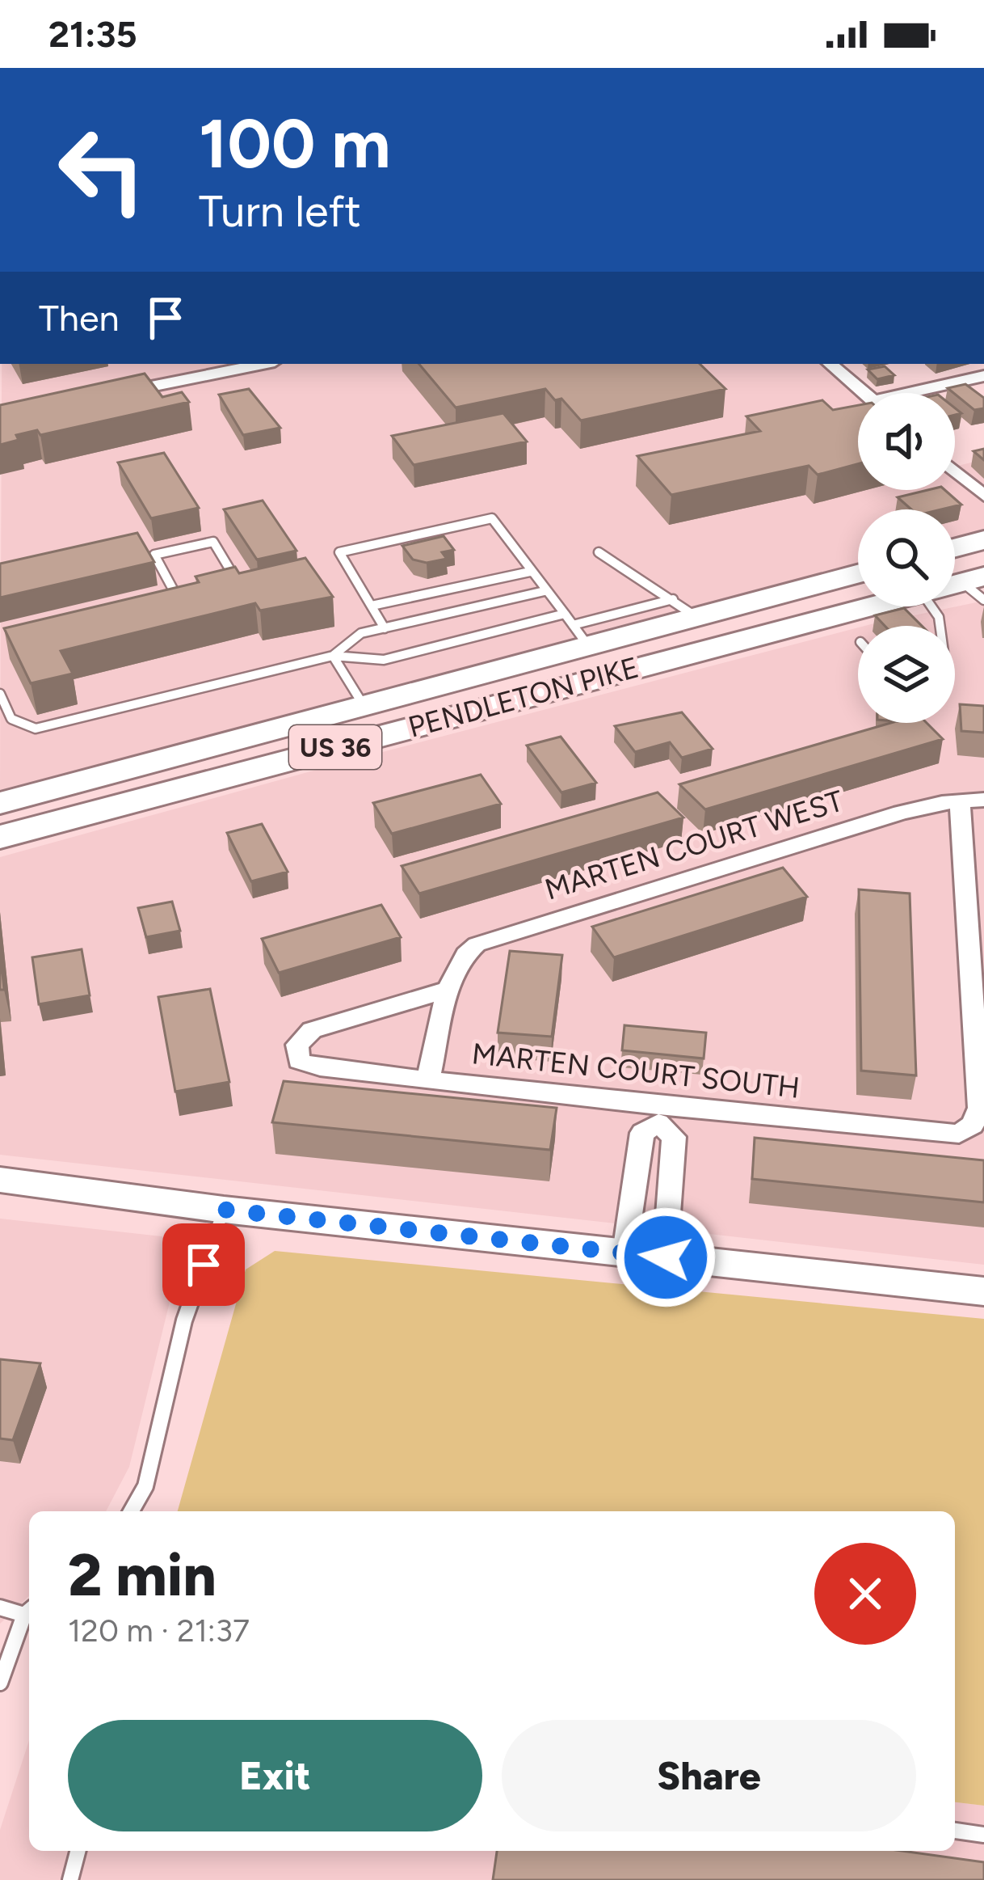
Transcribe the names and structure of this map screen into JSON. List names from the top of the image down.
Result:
{
  "streets": {
    "main road": ["PENDLETON PIKE", "US 36"],
    "street": ["MARTEN COURT WEST", "MARTEN COURT SOUTH"]
  },
  "crossings": [
    ["MARTEN COURT WEST", "MARTEN COURT SOUTH"]
  ],
  "page": {
    "status": "21:35",
    "turn": ["100 m", "Turn left"],
    "then": "Then",
    "heading": ["2 min", "120 m · 21:37"],
    "buttons": ["Exit", "Share"]
  }
}
